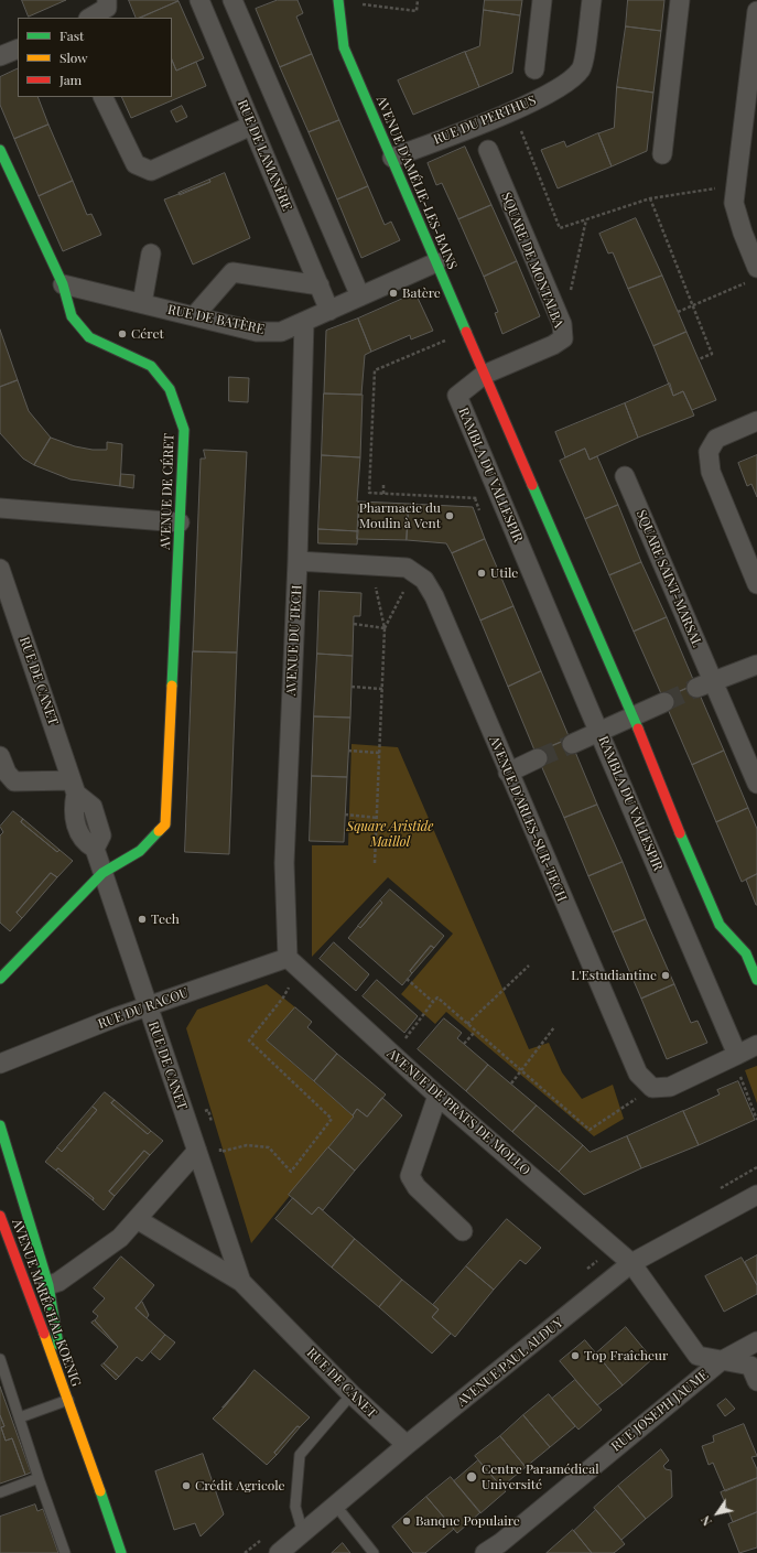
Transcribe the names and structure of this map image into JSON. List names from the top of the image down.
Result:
{
  "streets": {
    "street": [
      "RUE DU PERTHUS",
      "RUE DE LAMANÈRE",
      "AVENUE D'AMÉLIE-LES-BAINS",
      "SQUARE DE MONTALBA",
      "RUE DE BATÈRE",
      "RAMBLA DU VALLESPIR",
      "AVENUE DE CÉRET",
      "SQUARE SAINT-MARSAL",
      "AVENUE DU TECH",
      "RUE DE CANET",
      "AVENUE D'ARLES-SUR-TECH",
      "RUE DU RACOU",
      "AVENUE DE PRATS DE MOLLO",
      "AVENUE MARÉCHAL KOENIG",
      "AVENUE PAUL ALDUY",
      "RUE JOSEPH JAUME"
    ]
  },
  "crossings": [
    ["RUE DU PERTHUS", "AVENUE D'AMÉLIE-LES-BAINS"],
    ["RUE DE LAMANÈRE", "RUE DE BATÈRE"],
    ["AVENUE D'AMÉLIE-LES-BAINS", "SQUARE DE MONTALBA"],
    ["AVENUE D'AMÉLIE-LES-BAINS", "RUE DE BATÈRE"],
    ["AVENUE D'AMÉLIE-LES-BAINS", "RAMBLA DU VALLESPIR"],
    ["SQUARE DE MONTALBA", "RAMBLA DU VALLESPIR"],
    ["RUE DE BATÈRE", "AVENUE DE CÉRET"],
    ["RUE DE BATÈRE", "AVENUE DU TECH"],
    ["AVENUE DE CÉRET", "RUE DE CANET"],
    ["AVENUE DU TECH", "RUE DU RACOU"],
    ["AVENUE DU TECH", "AVENUE DE PRATS DE MOLLO"],
    ["RUE DE CANET", "RUE DU RACOU"],
    ["RUE DE CANET", "AVENUE PAUL ALDUY"],
    ["RUE DU RACOU", "AVENUE DE PRATS DE MOLLO"],
    ["AVENUE DE PRATS DE MOLLO", "AVENUE PAUL ALDUY"],
    ["AVENUE DE PRATS DE MOLLO", "RUE JOSEPH JAUME"]
  ],
  "parks": ["Square Aristide Maillol"],
  "places": [
    "Batère",
    "Céret",
    "Pharmacie du Moulin à Vent",
    "Utile",
    "Tech",
    "L'Estudiantine",
    "Top Fraîcheur",
    "Centre Paramédical Université",
    "Crédit Agricole",
    "Banque Populaire"
  ],
  "legend": ["Fast", "Slow", "Jam"],
  "north": "bottom left"
}
